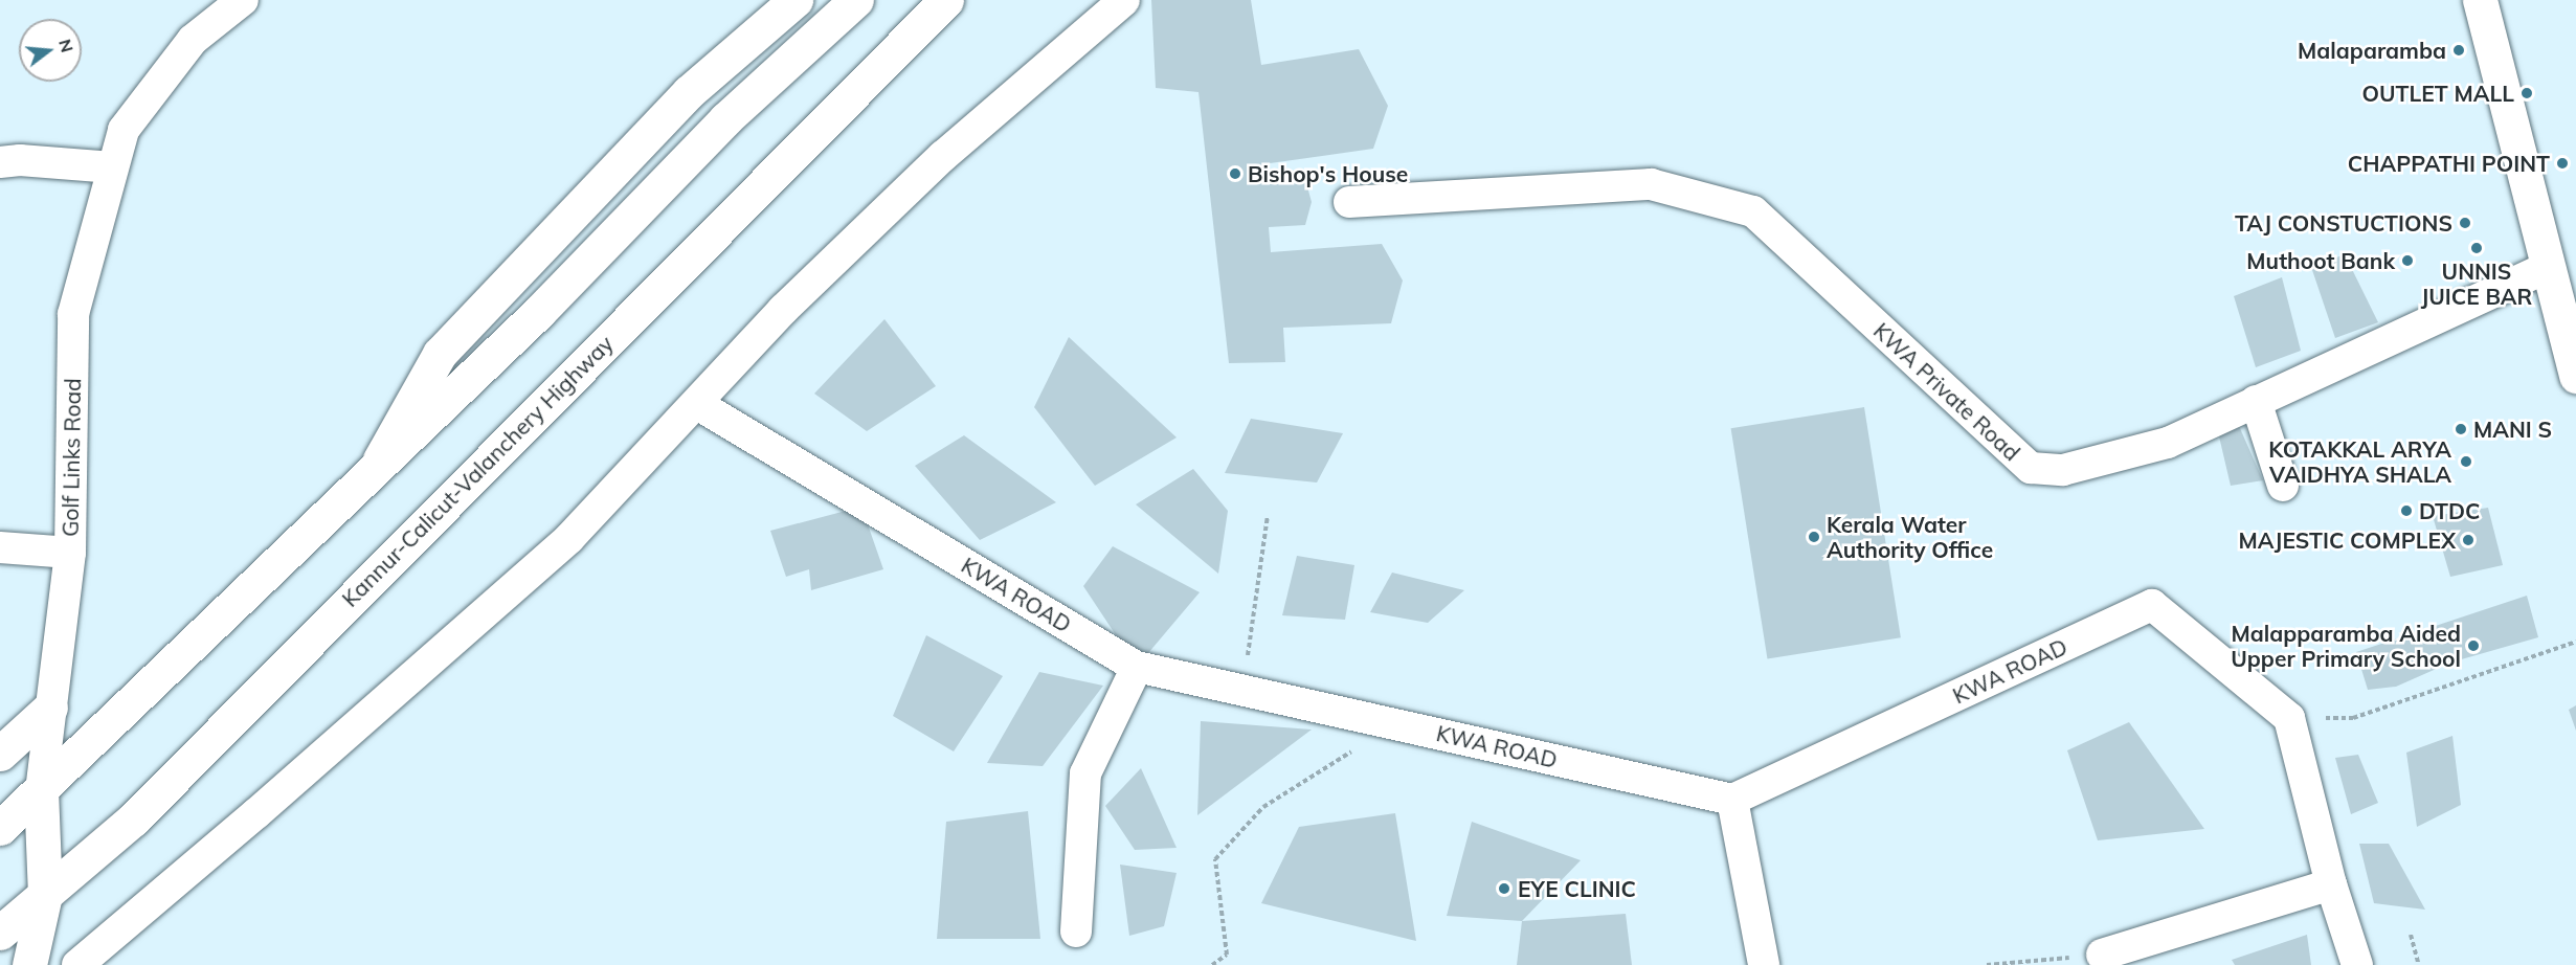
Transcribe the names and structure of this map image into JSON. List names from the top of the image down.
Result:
{
  "streets": {
    "main road": ["Golf Links Road", "Kannur-Calicut-Valanchery Highway"],
    "street": ["KWA Private Road", "KWA ROAD"]
  },
  "crossings": [
    ["Golf Links Road", "Kannur-Calicut-Valanchery Highway"]
  ],
  "places": [
    "Malaparamba",
    "OUTLET MALL",
    "CHAPPATHI POINT",
    "Bishop's House",
    "TAJ CONSTUCTIONS",
    "UNNIS JUICE BAR",
    "Muthoot Bank",
    "MANI S",
    "KOTAKKAL ARYA VAIDHYA SHALA",
    "DTDC",
    "Kerala Water Authority Office",
    "MAJESTIC COMPLEX",
    "Malapparamba Aided Upper Primary School",
    "EYE CLINIC"
  ],
  "north": "right"
}
